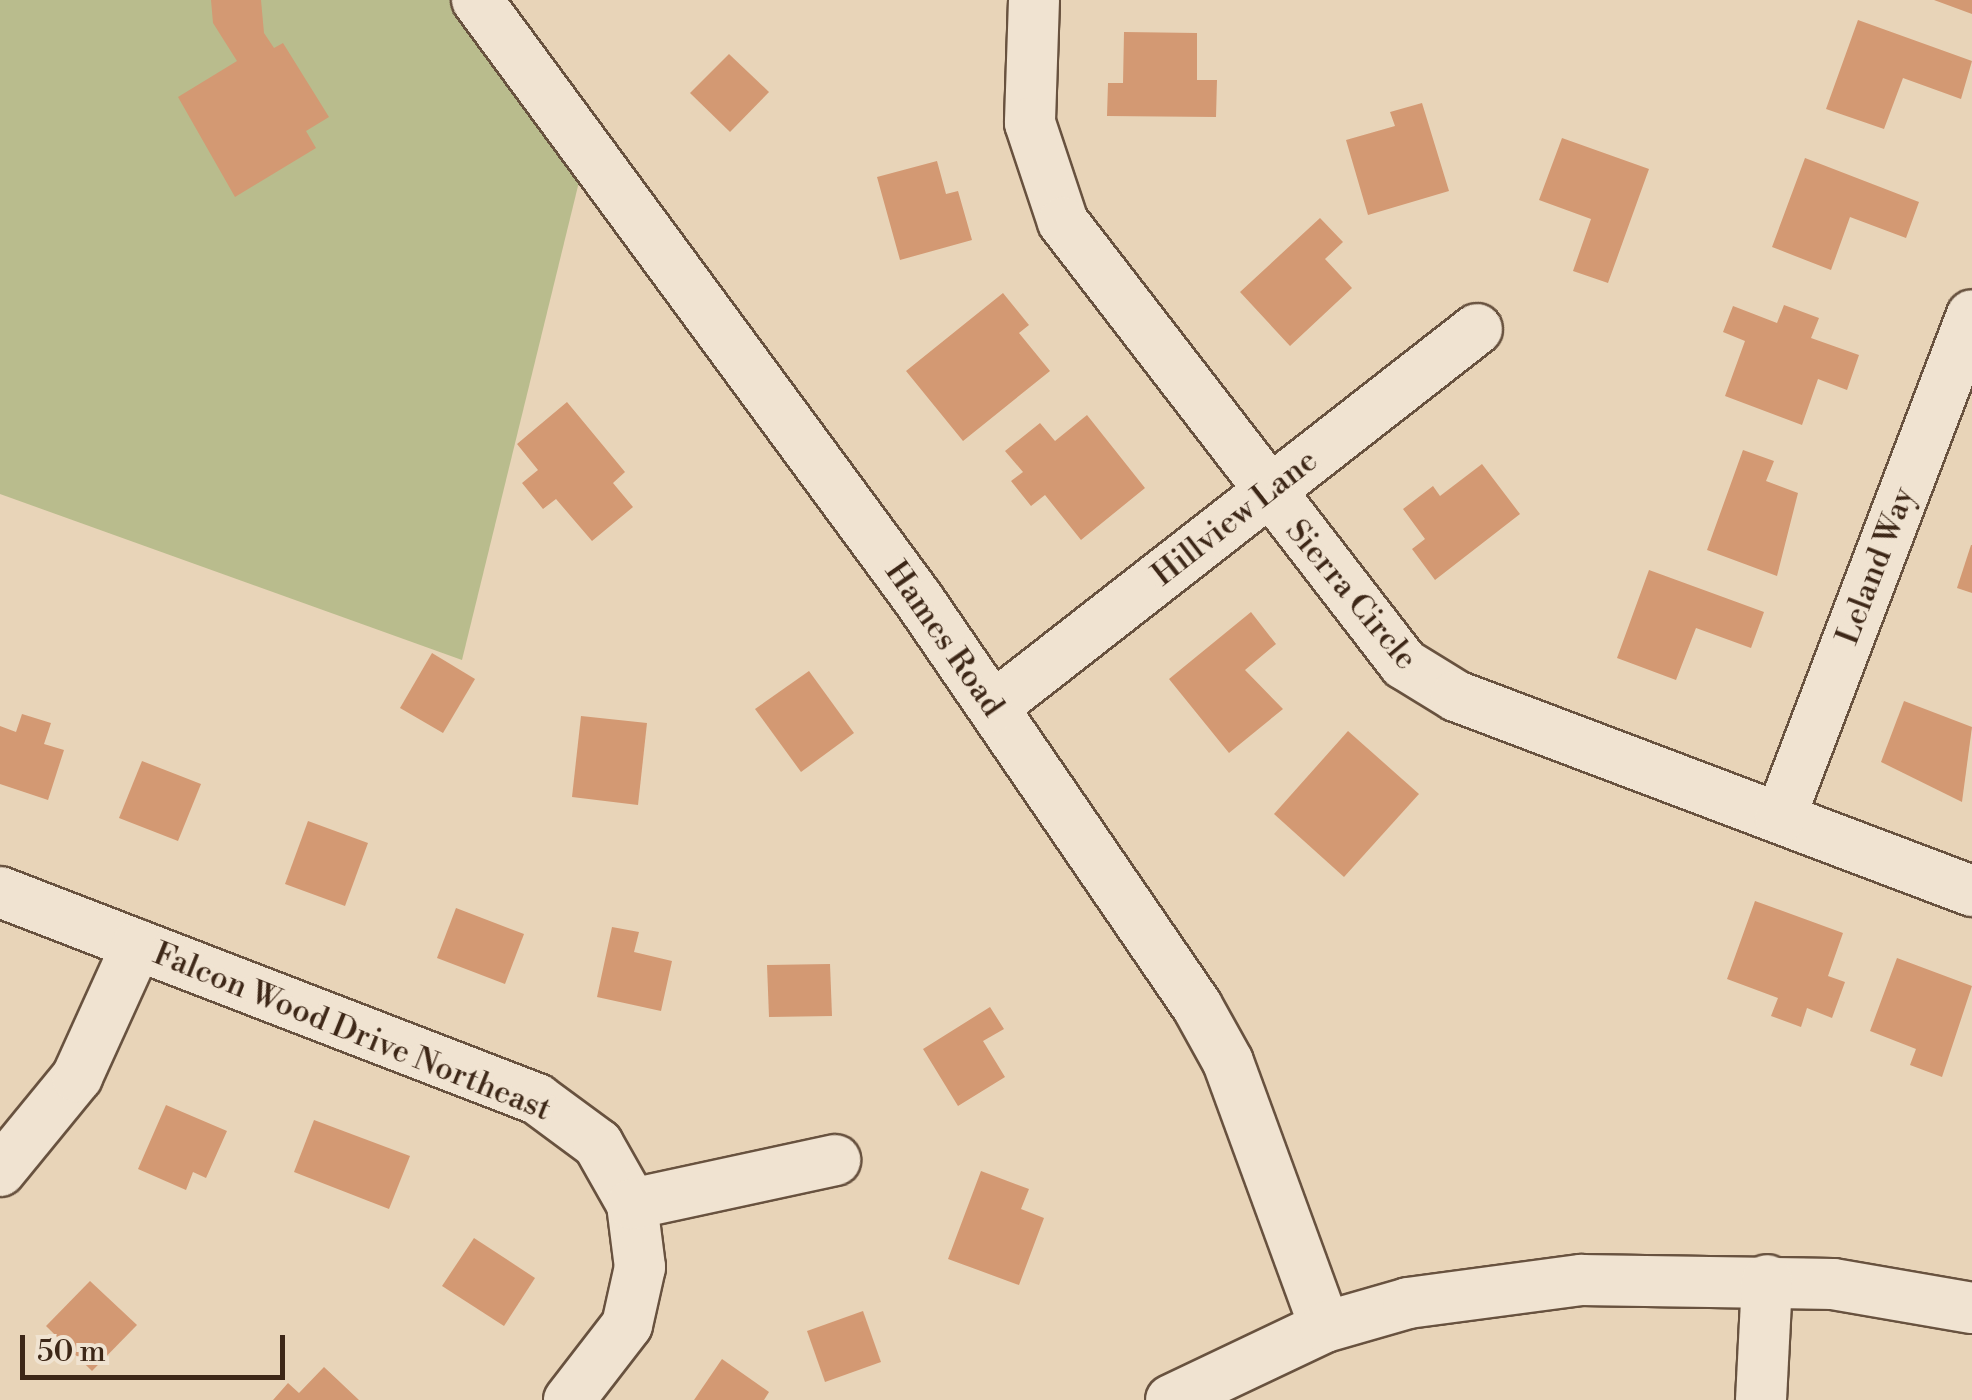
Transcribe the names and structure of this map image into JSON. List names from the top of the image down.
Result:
{
  "streets": {
    "street": [
      "Hillview Lane",
      "Leland Way",
      "Sierra Circle",
      "Hames Road",
      "Falcon Wood Drive Northeast"
    ]
  },
  "crossings": [
    ["Hillview Lane", "Sierra Circle"],
    ["Hillview Lane", "Hames Road"],
    ["Leland Way", "Sierra Circle"]
  ],
  "scale_bar": "50 m"
}
